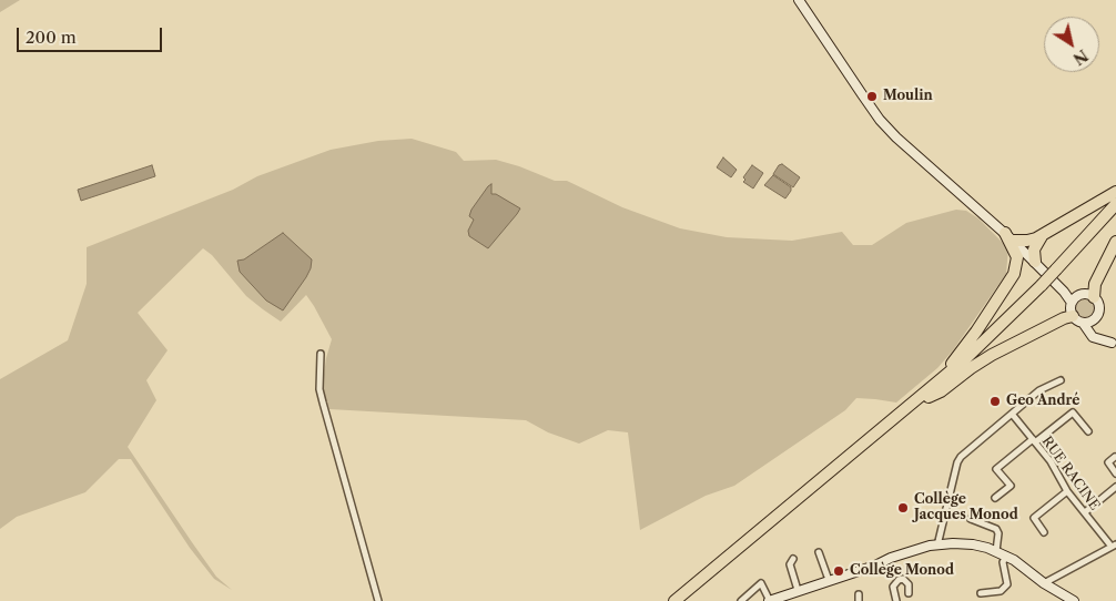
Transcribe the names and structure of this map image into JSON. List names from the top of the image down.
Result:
{
  "streets": {
    "street": ["RUE RACINE"]
  },
  "places": [
    "Moulin",
    "Geo André",
    "Collège Jacques Monod",
    "Collège Monod"
  ],
  "scale_bar": "200 m",
  "north": "bottom right"
}
